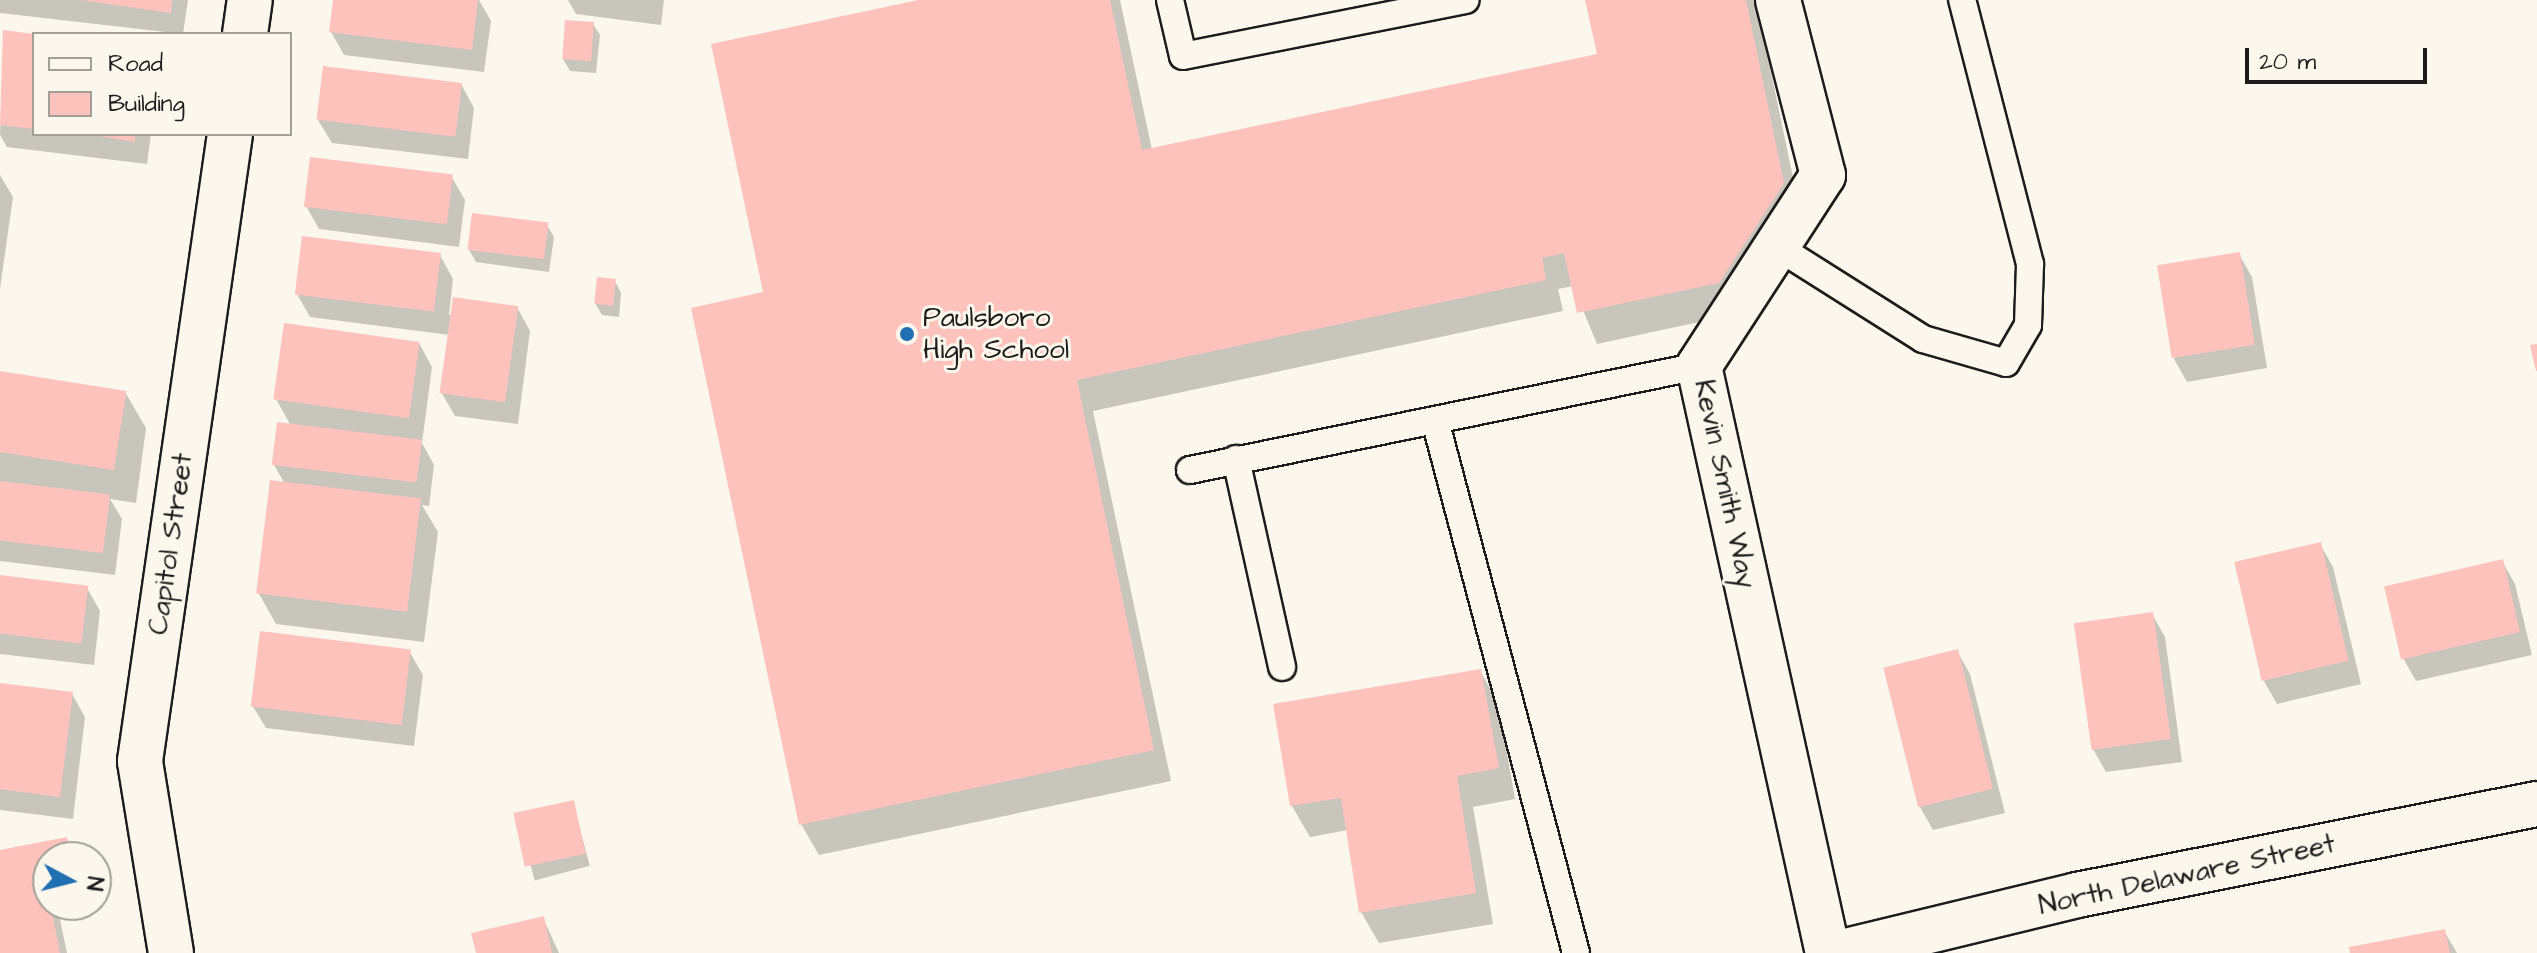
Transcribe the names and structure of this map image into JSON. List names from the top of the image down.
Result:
{
  "streets": {
    "street": ["Kevin Smith Way", "Capitol Street", "North Delaware Street"]
  },
  "places": ["Paulsboro High School"],
  "legend": ["Road", "Building"],
  "scale_bar": "20 m",
  "north": "right"
}
